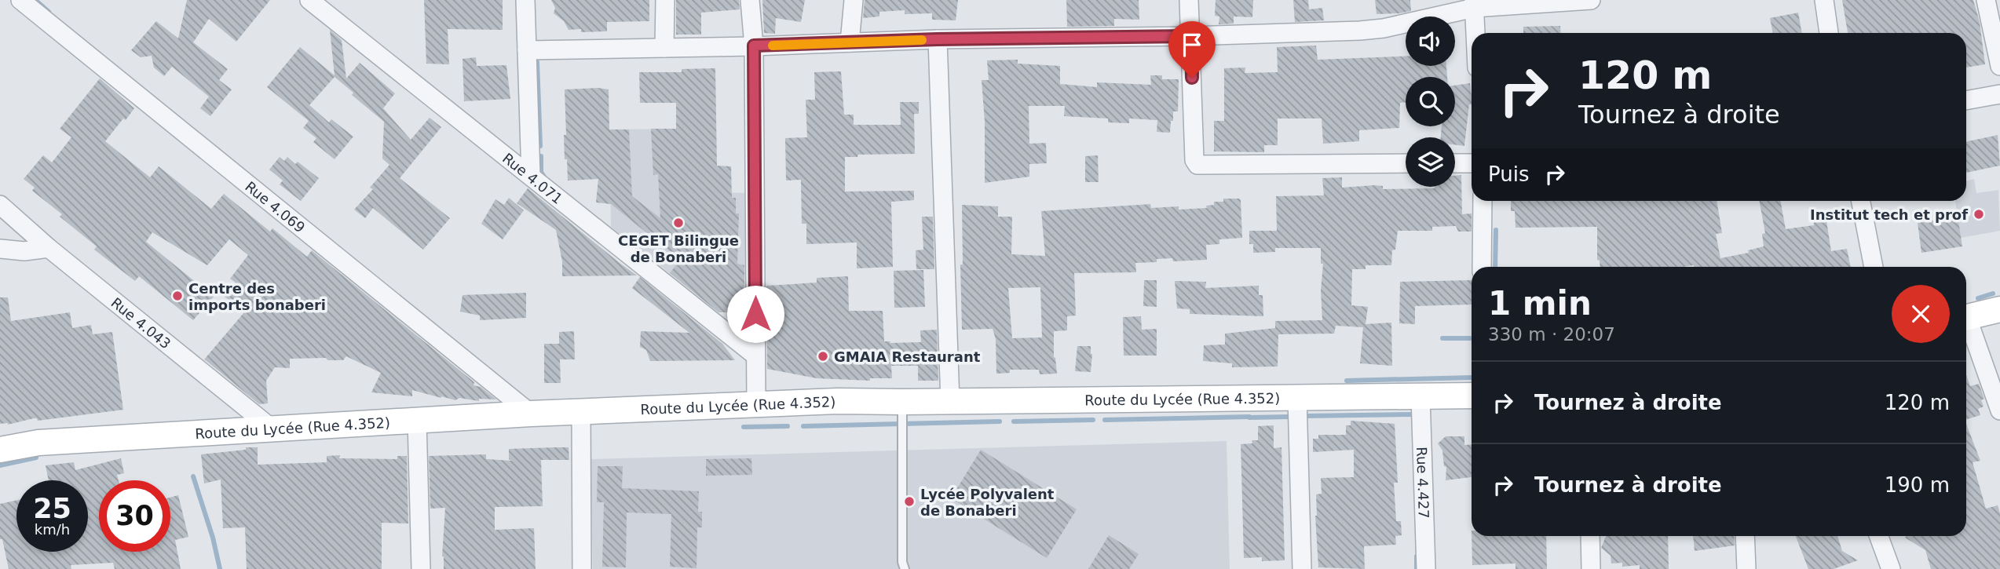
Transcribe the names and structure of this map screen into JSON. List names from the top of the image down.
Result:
{
  "streets": {
    "main road": ["Route du Lycée (Rue 4.352)"],
    "street": [
      "Rue 4.071",
      "Rue 4.069",
      "Rue 4.043",
      "Rue 4.427"
    ]
  },
  "crossings": [
    ["Rue 4.069", "Route du Lycée (Rue 4.352)"],
    ["Rue 4.043", "Route du Lycée (Rue 4.352)"],
    ["Route du Lycée (Rue 4.352)", "Rue 4.427"]
  ],
  "places": [
    "Institut tech et prof",
    "CEGET Bilingue de Bonaberi",
    "Centre des imports bonaberi",
    "GMAIA Restaurant",
    "Lycée Polyvalent de Bonaberi"
  ],
  "page": {
    "turn": ["120 m", "Tournez à droite"],
    "then": "Puis",
    "heading": ["1 min", "330 m · 20:07"],
    "list": [
      {
        "name": "Tournez à droite",
        "value": "120 m"
      },
      {
        "name": "Tournez à droite",
        "value": "190 m"
      }
    ],
    "speed": "25 km/h",
    "limit": "30"
  }
}
